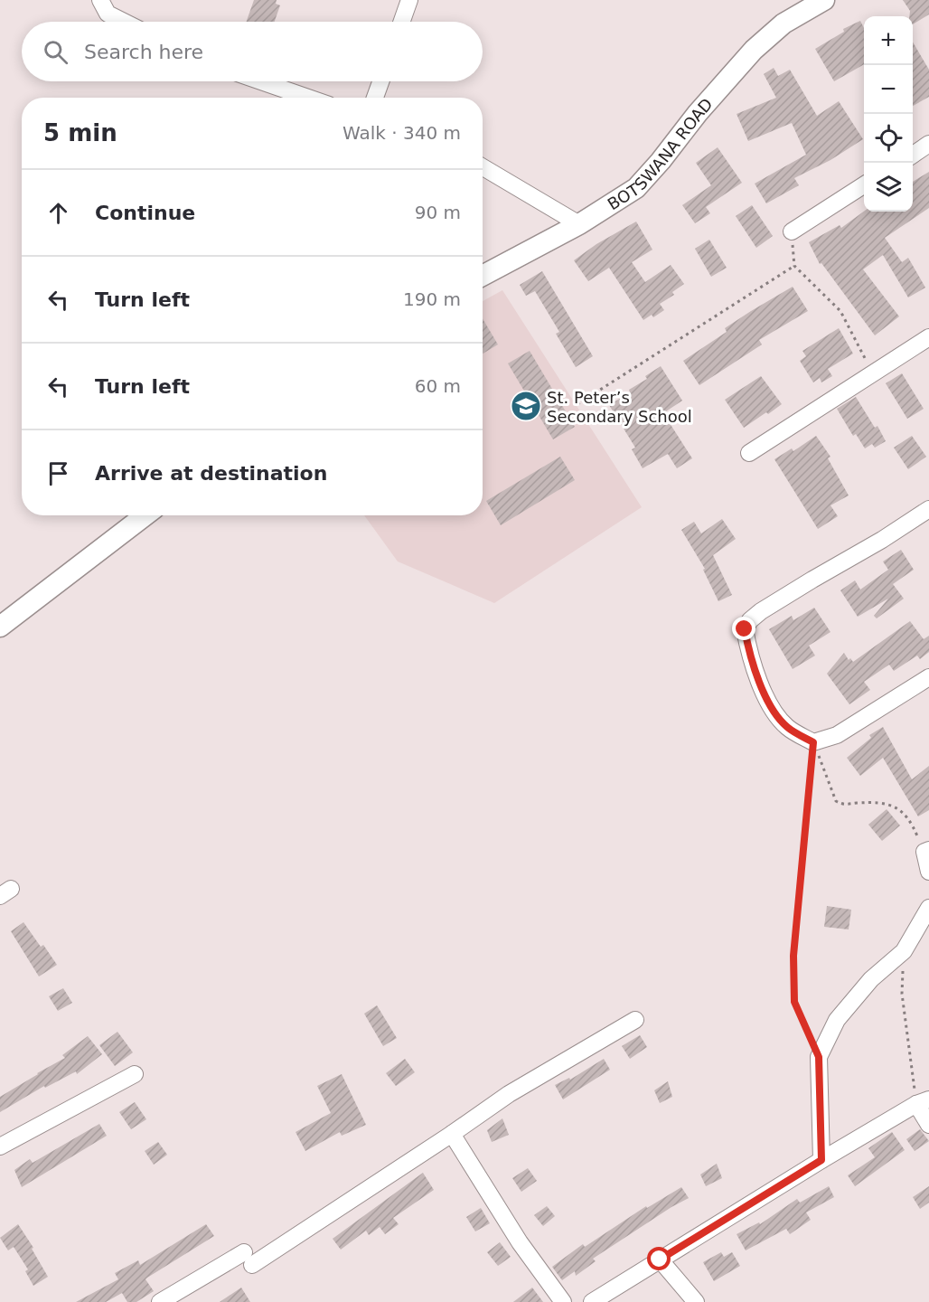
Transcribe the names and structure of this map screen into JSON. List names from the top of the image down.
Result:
{
  "streets": {
    "street": ["BOTSWANA ROAD"]
  },
  "places": {
    "school or university": ["St. Peter’s Secondary School"]
  },
  "page": {
    "map_buttons": ["+", "−"],
    "search": "Search here",
    "heading": ["5 min", "Walk · 340 m"],
    "list": [
      ["Continue", "90 m"],
      ["Turn left", "190 m"],
      ["Turn left", "60 m"],
      "Arrive at destination"
    ]
  }
}
